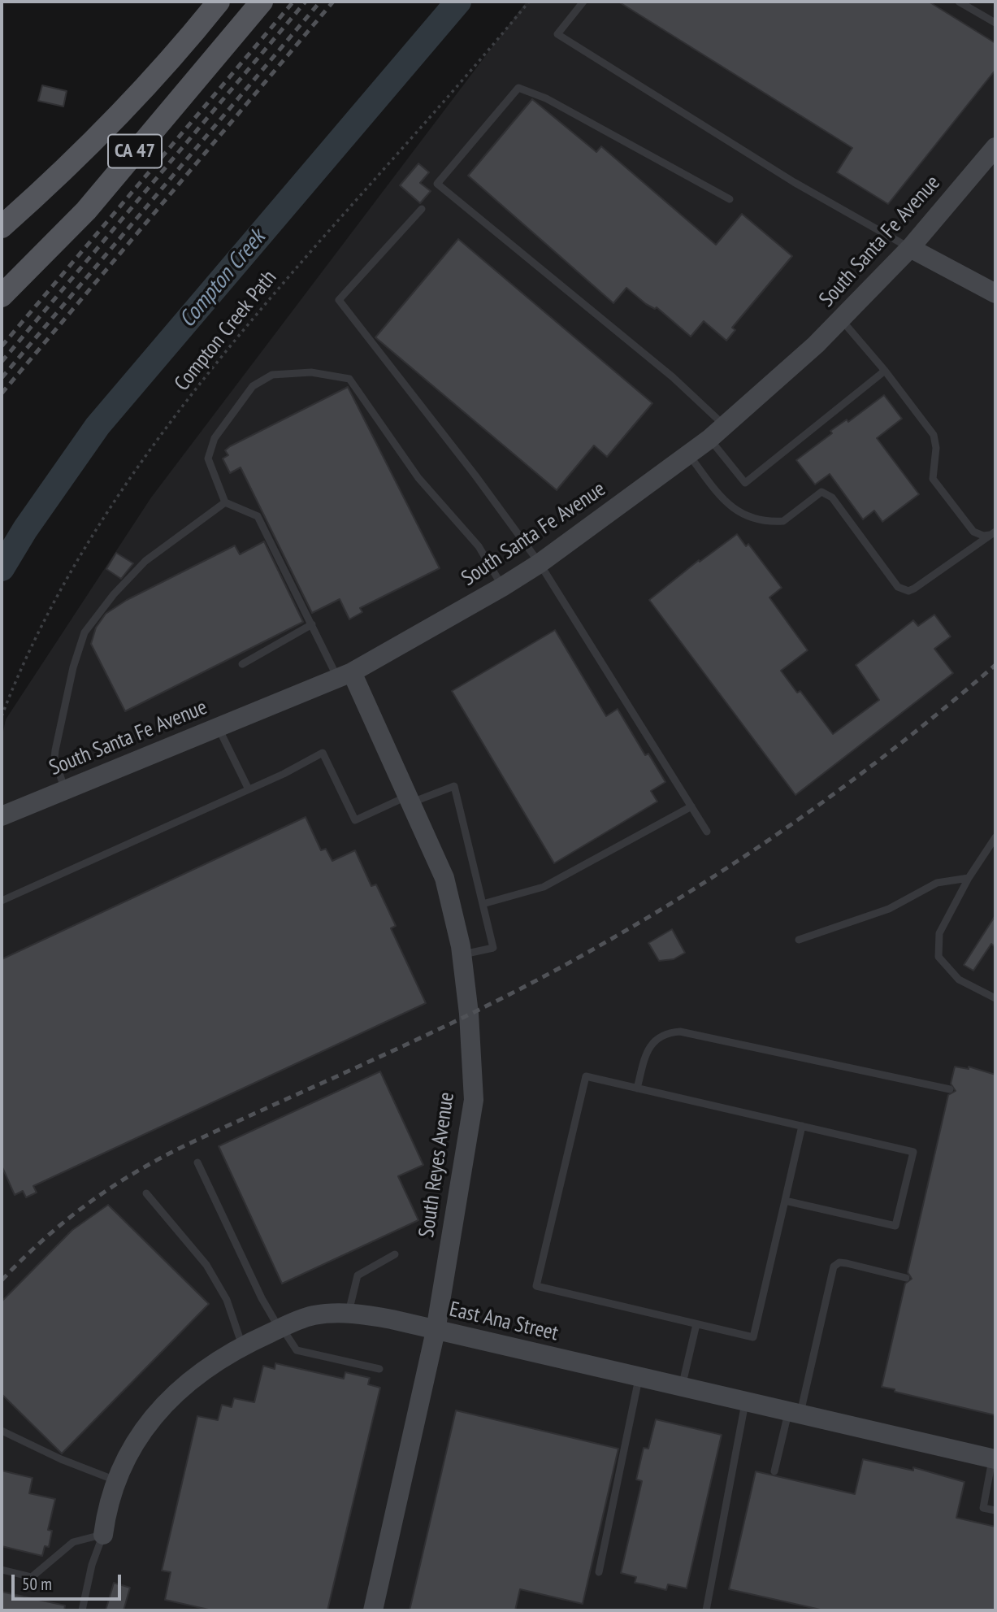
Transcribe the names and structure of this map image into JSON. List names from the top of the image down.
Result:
{
  "streets": {
    "main road": ["CA 47"],
    "street": ["South Santa Fe Avenue", "South Reyes Avenue", "East Ana Street"],
    "path": ["Compton Creek Path"]
  },
  "crossings": [
    ["South Santa Fe Avenue", "South Reyes Avenue"],
    ["South Reyes Avenue", "East Ana Street"]
  ],
  "water": ["Compton Creek"],
  "scale_bar": "50 m"
}
